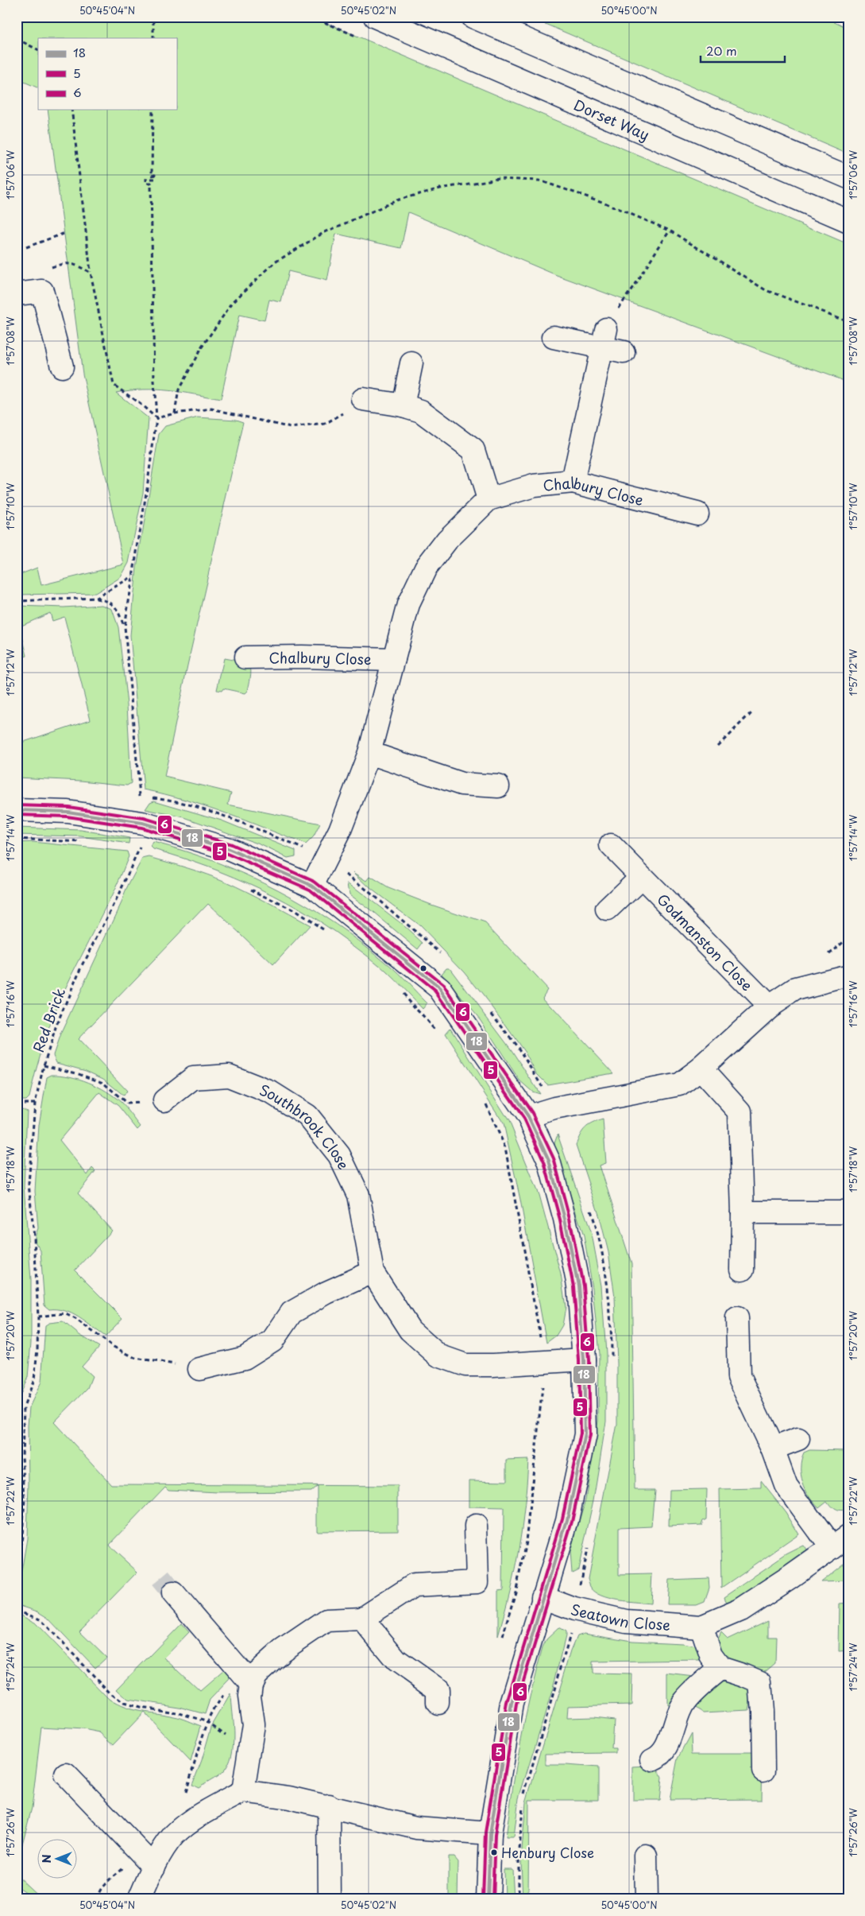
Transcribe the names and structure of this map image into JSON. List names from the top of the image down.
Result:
{
  "streets": {
    "main road": [
      "Dorset Way",
      "Chalbury Close",
      "Godmanston Close",
      "Southbrook Close",
      "Seatown Close"
    ],
    "path": ["Red Brick"]
  },
  "places": ["Henbury Close"],
  "lines": ["transit line 6", "transit line 18", "transit line 5"],
  "legend": ["18", "5", "6"],
  "scale_bar": "20 m",
  "north": "left",
  "coordinates": [
    "50°45'04\"N",
    "50°45'02\"N",
    "50°45'00\"N",
    "1°57'06\"W",
    "1°57'08\"W",
    "1°57'10\"W",
    "1°57'12\"W",
    "1°57'14\"W",
    "1°57'16\"W",
    "1°57'18\"W",
    "1°57'20\"W",
    "1°57'22\"W",
    "1°57'24\"W",
    "1°57'26\"W"
  ]
}
